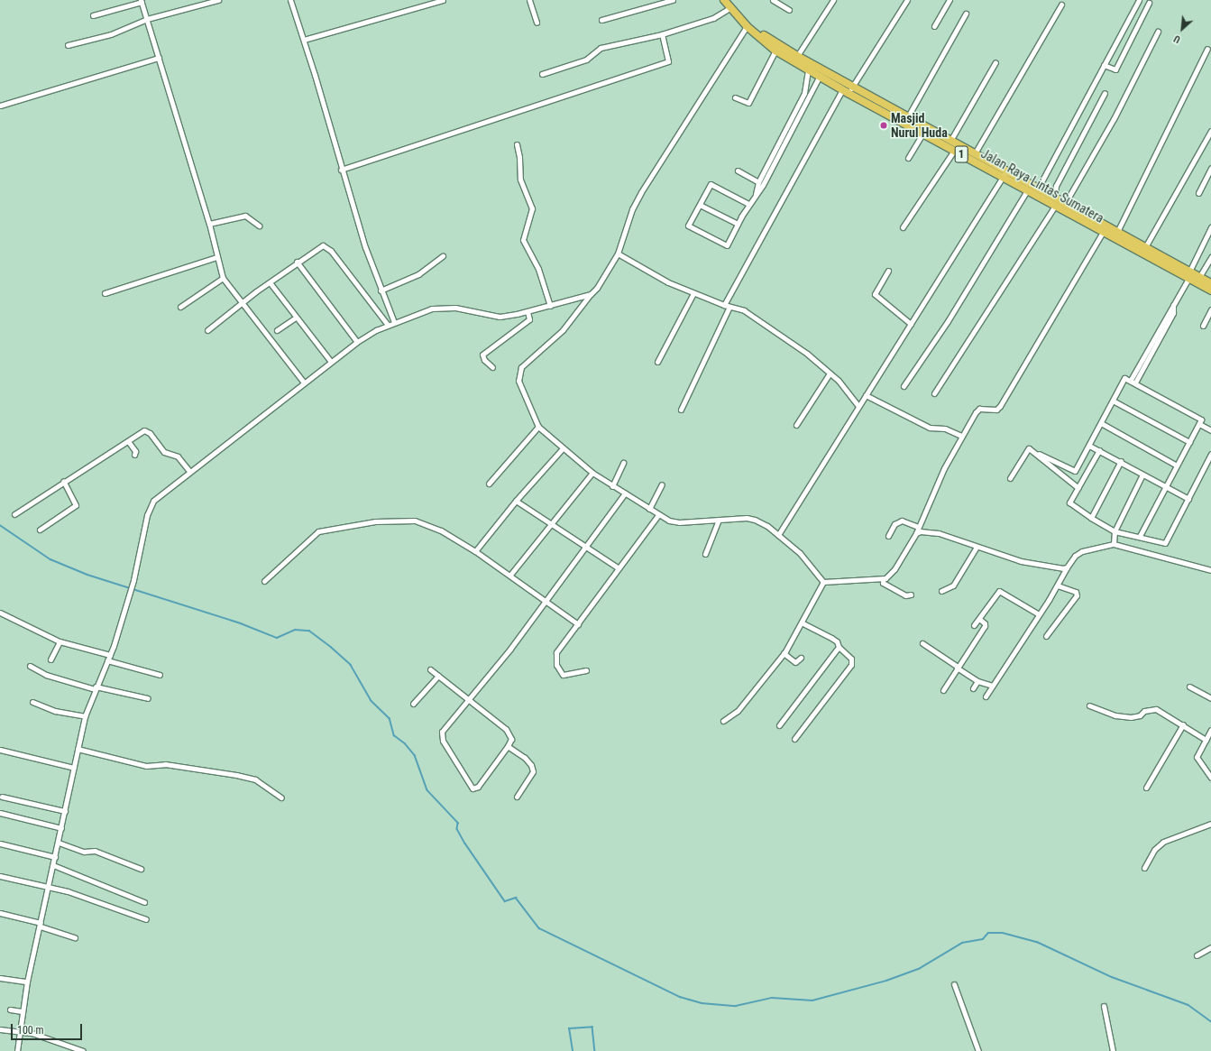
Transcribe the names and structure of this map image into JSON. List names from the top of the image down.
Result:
{
  "streets": {
    "highway": ["1", "Jalan Raya Lintas Sumatera"]
  },
  "places": ["Masjid Nurul Huda"],
  "scale_bar": "100 m",
  "north": "bottom left"
}
